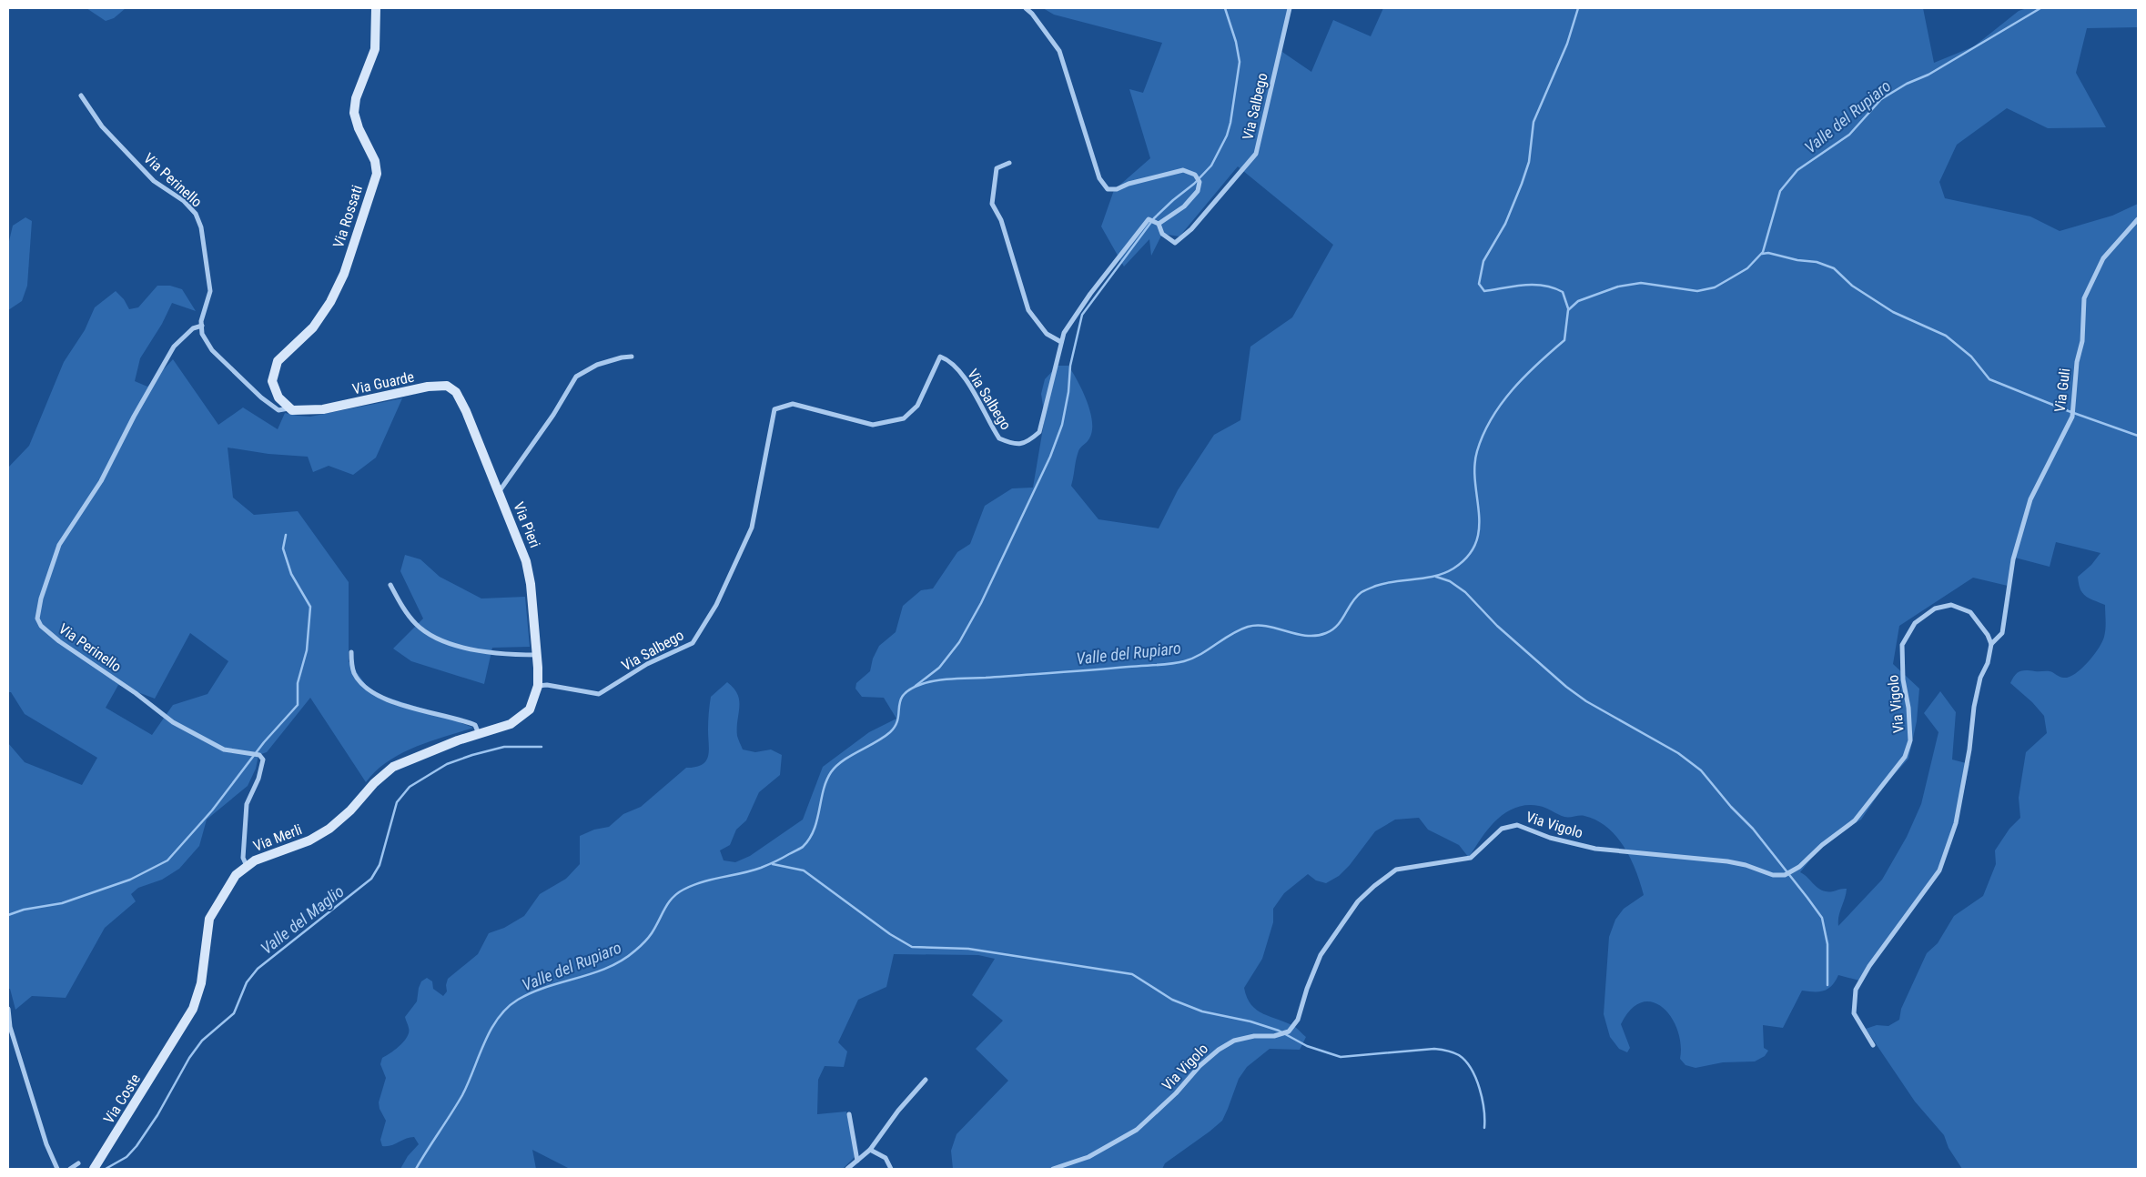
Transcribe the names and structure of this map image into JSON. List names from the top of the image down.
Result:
{
  "streets": {
    "street": [
      "Via Salbego",
      "Via Perinello",
      "Via Rossati",
      "Via Guarde",
      "Via Guli",
      "Via Pieri",
      "Via Vigolo",
      "Via Merli",
      "Via Coste"
    ]
  },
  "crossings": [
    ["Via Salbego", "Via Pieri"],
    ["Via Perinello", "Via Merli"],
    ["Via Rossati", "Via Guarde"],
    ["Via Guarde", "Via Pieri"],
    ["Via Guli", "Via Vigolo"],
    ["Via Pieri", "Via Merli"],
    ["Via Merli", "Via Coste"]
  ],
  "water": ["Valle del Rupiaro", "Valle del Maglio"]
}
